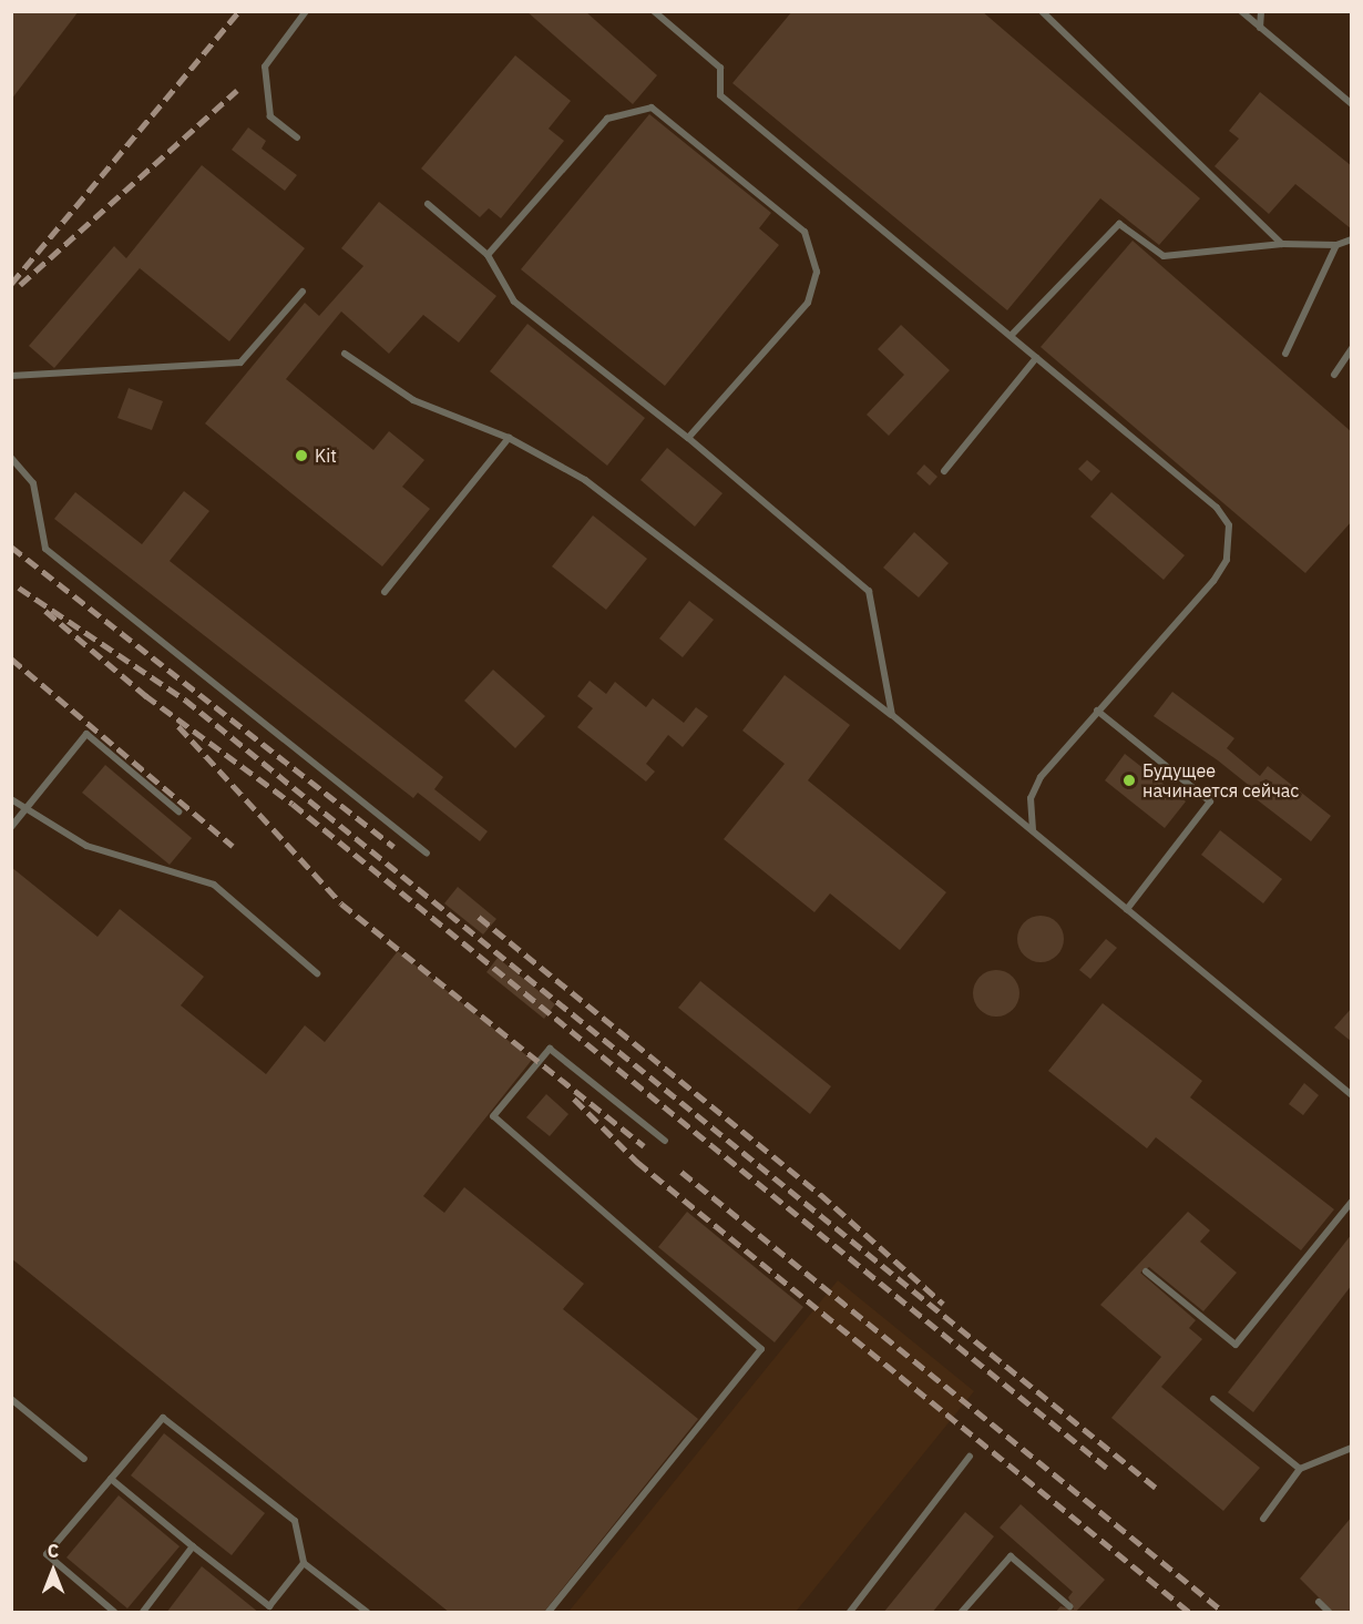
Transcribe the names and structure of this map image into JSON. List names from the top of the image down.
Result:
{
  "places": ["Kit", "Будущее начинается сейчас"],
  "north": "top"
}
